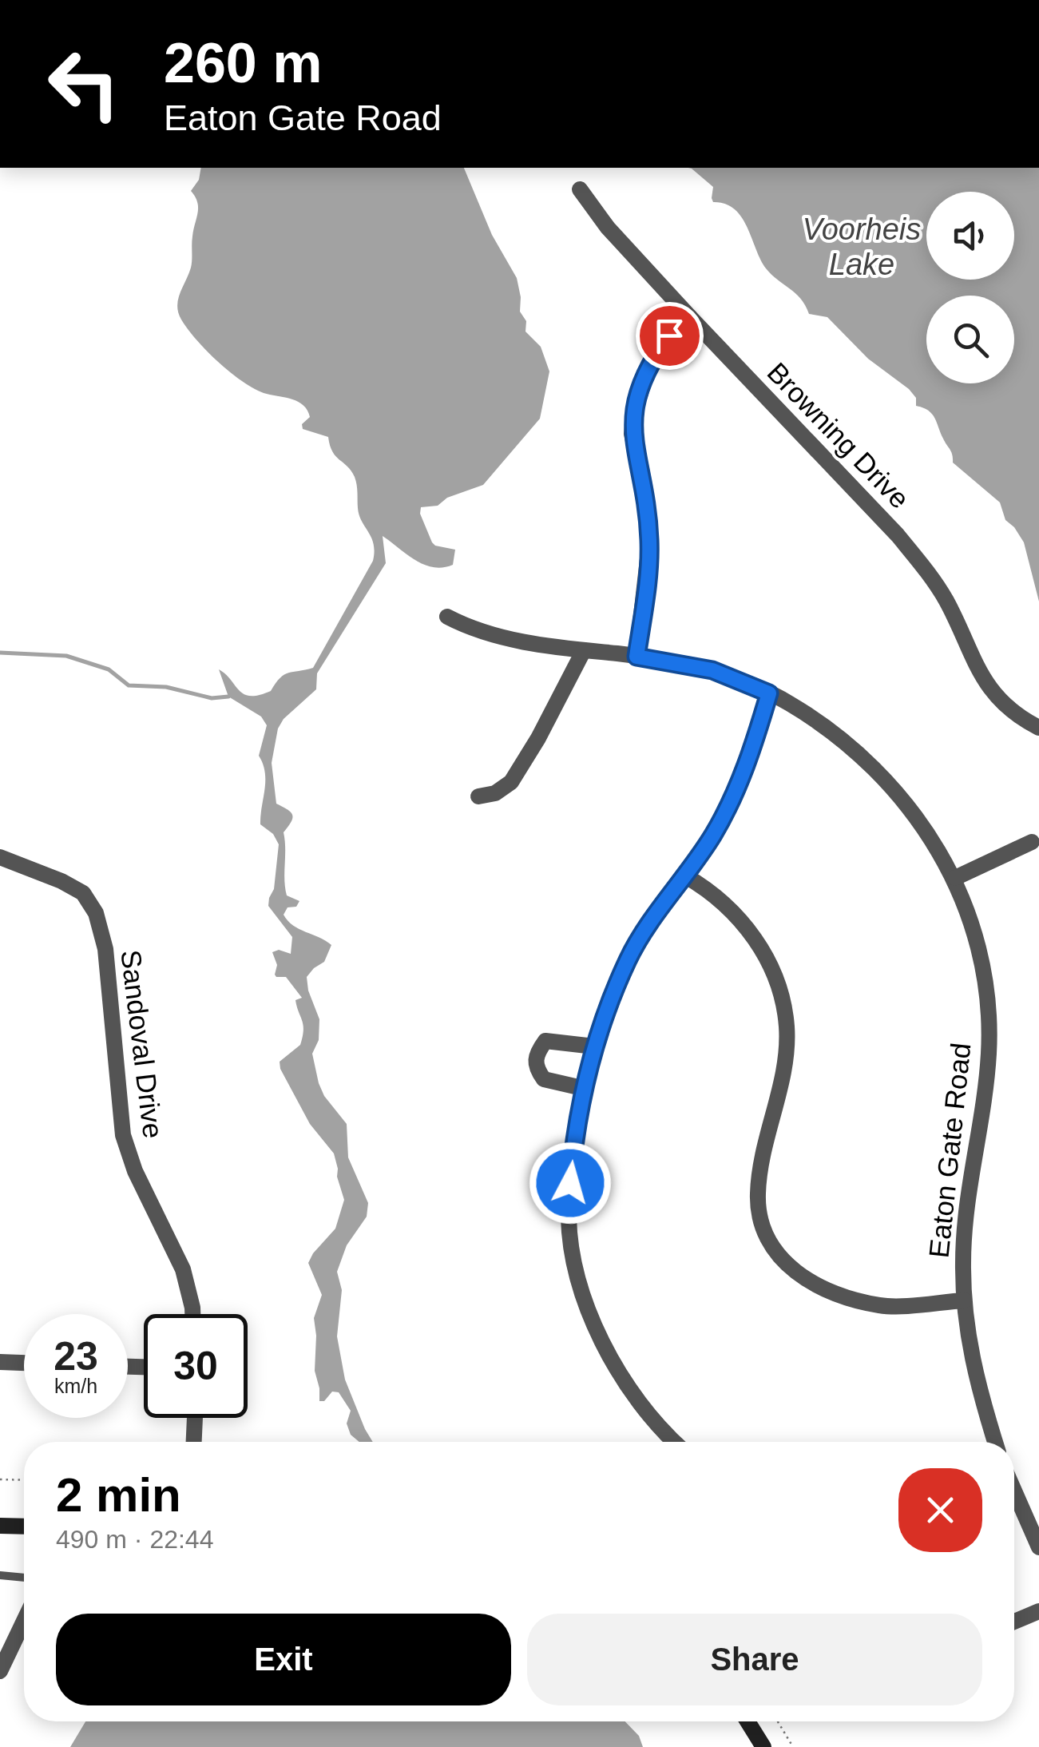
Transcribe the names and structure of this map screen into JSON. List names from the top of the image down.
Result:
{
  "streets": {
    "street": ["Browning Drive", "Sandoval Drive", "Eaton Gate Road"]
  },
  "water": ["Voorheis Lake"],
  "page": {
    "turn": ["260 m", "Eaton Gate Road"],
    "speed": "23 km/h",
    "limit": "30",
    "heading": ["2 min", "490 m · 22:44"],
    "buttons": ["Exit", "Share"]
  }
}
